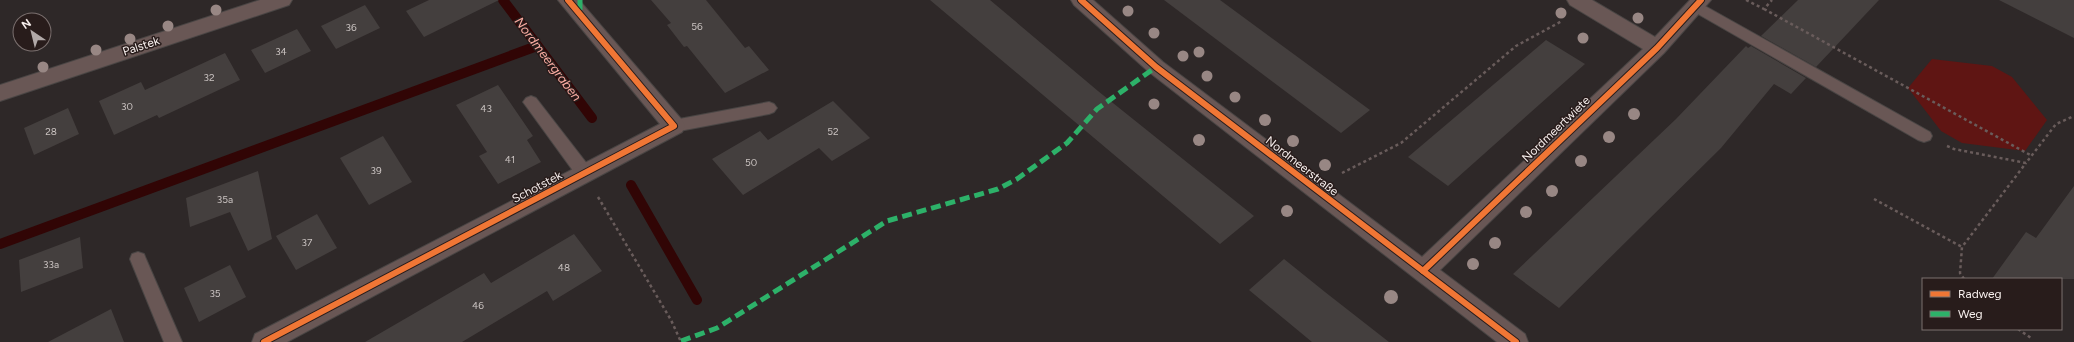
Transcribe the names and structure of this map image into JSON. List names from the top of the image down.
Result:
{
  "streets": {
    "street": [
      "Palstek",
      "Nordmeertwiete",
      "Nordmeerstraße",
      "Schotstek"
    ]
  },
  "crossings": [
    ["Nordmeertwiete", "Nordmeerstraße"]
  ],
  "water": ["Nordmeergraben"],
  "house_numbers": [
    "56",
    "36",
    "34",
    "32",
    "30",
    "43",
    "28",
    "52",
    "41",
    "50",
    "39",
    "35a",
    "37",
    "33a",
    "48",
    "35",
    "46"
  ],
  "legend": ["Radweg", "Weg"],
  "north": "top left"
}
